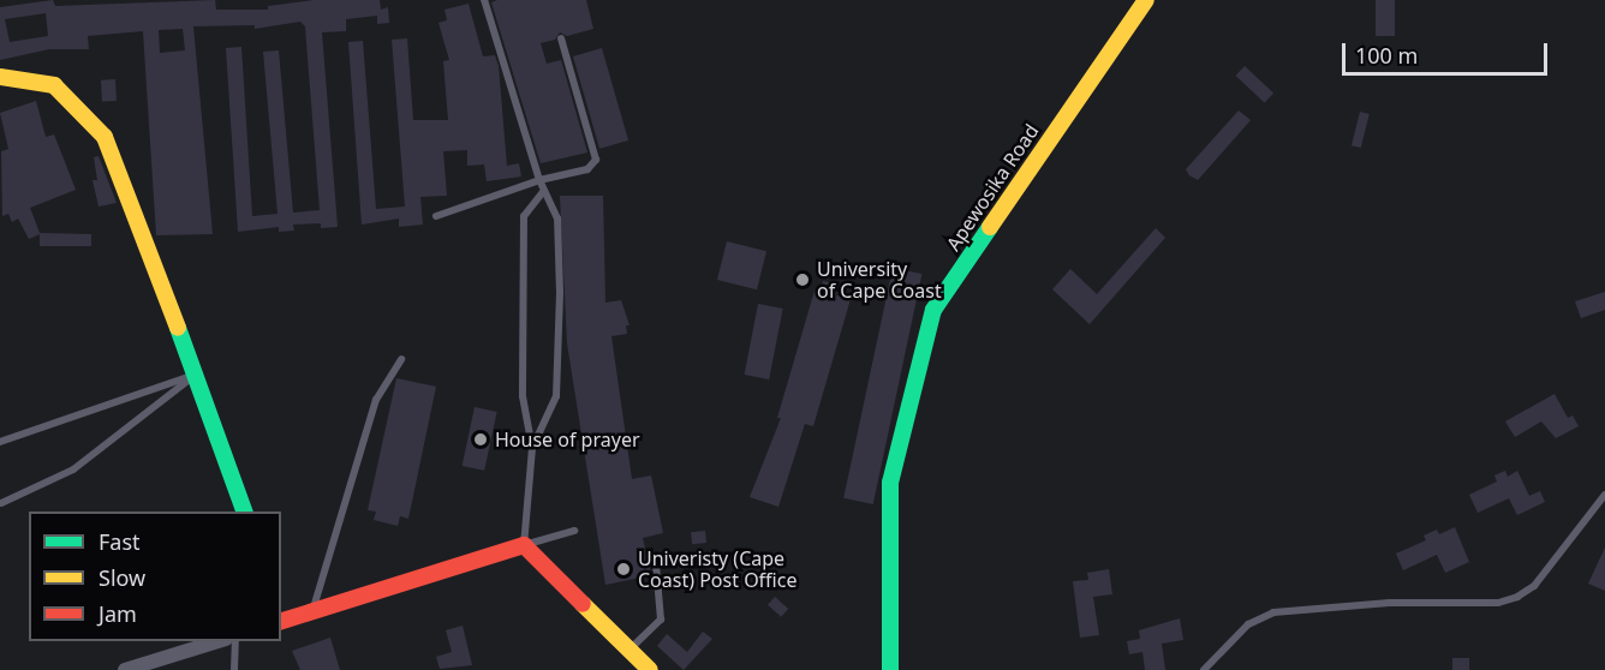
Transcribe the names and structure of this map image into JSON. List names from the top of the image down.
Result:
{
  "streets": {
    "street": ["Apewosika Road"]
  },
  "places": ["University of Cape Coast", "House of prayer", "Univeristy (Cape Coast) Post Office"],
  "legend": ["Fast", "Slow", "Jam"],
  "scale_bar": "100 m"
}
